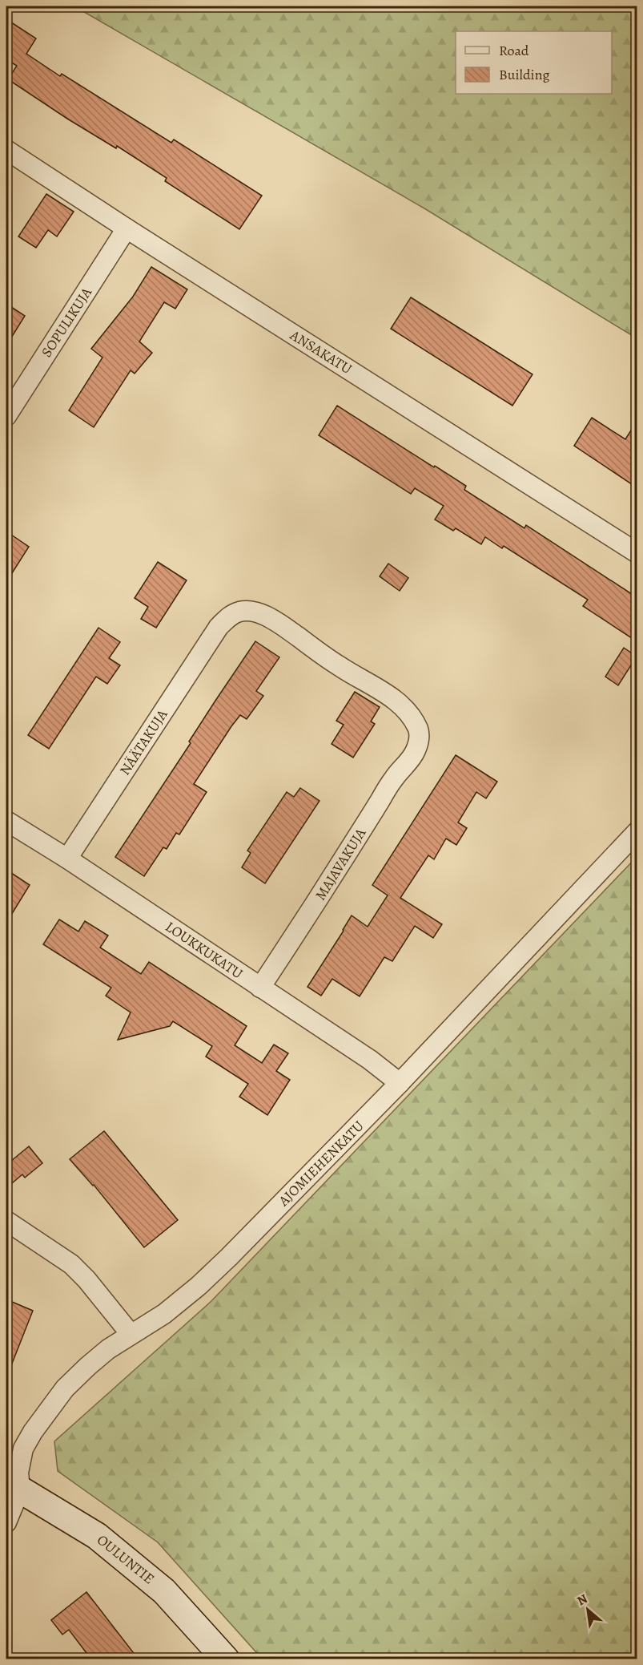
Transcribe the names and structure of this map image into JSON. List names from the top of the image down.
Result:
{
  "streets": {
    "street": [
      "SOPULIKUJA",
      "ANSAKATU",
      "NÄÄTAKUJA",
      "MAJAVAKUJA",
      "LOUKKUKATU",
      "AJOMIEHENKATU",
      "OULUNTIE"
    ]
  },
  "crossings": [
    ["SOPULIKUJA", "ANSAKATU"],
    ["NÄÄTAKUJA", "MAJAVAKUJA"],
    ["NÄÄTAKUJA", "LOUKKUKATU"],
    ["MAJAVAKUJA", "LOUKKUKATU"],
    ["LOUKKUKATU", "AJOMIEHENKATU"],
    ["AJOMIEHENKATU", "OULUNTIE"]
  ],
  "legend": ["Road", "Building"],
  "north": "top left"
}
